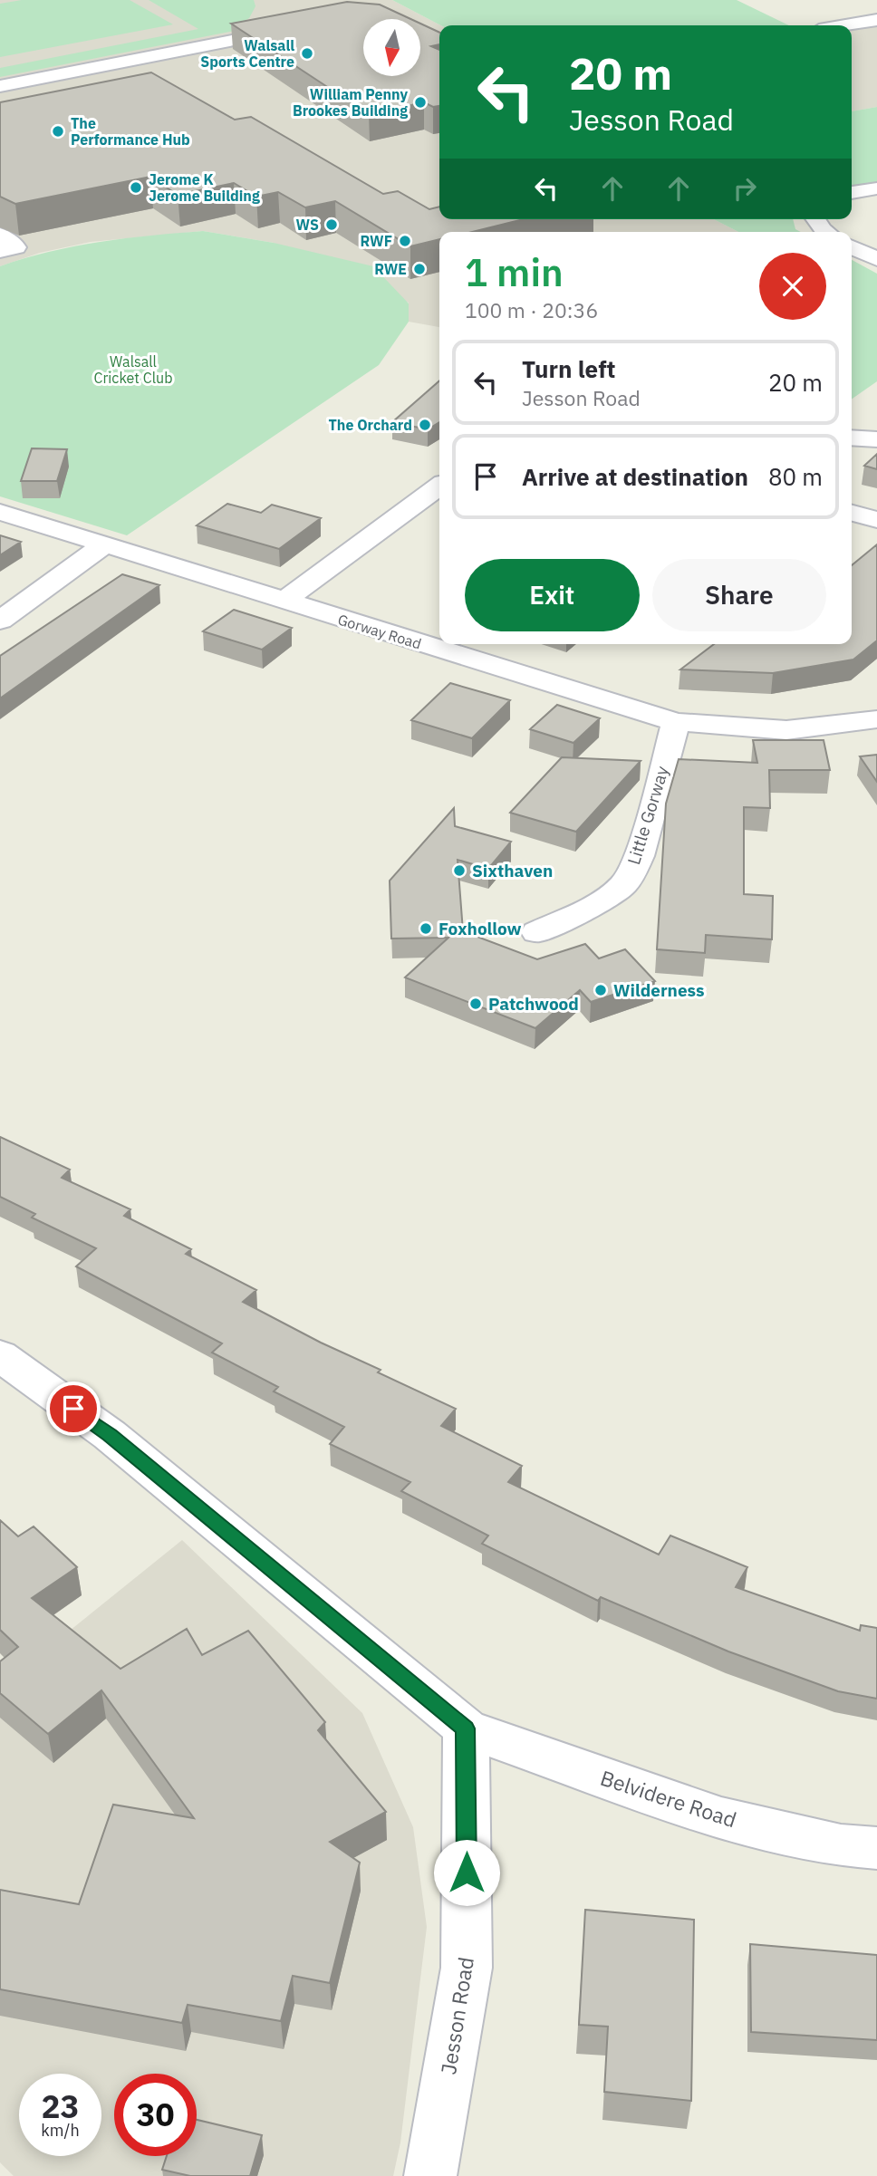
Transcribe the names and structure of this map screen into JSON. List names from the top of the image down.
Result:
{
  "streets": {
    "street": [
      "Gorway Road",
      "Little Gorway",
      "Belvidere Road",
      "Jesson Road"
    ]
  },
  "crossings": [
    ["Gorway Road", "Little Gorway"],
    ["Belvidere Road", "Jesson Road"]
  ],
  "parks": ["Walsall Cricket Club"],
  "places": [
    "Walsall Sports Centre",
    "William Penny Brookes Building",
    "The Performance Hub",
    "Jerome K Jerome Building",
    "WS",
    "RWF",
    "RWE",
    "The Orchard",
    "Sixthaven",
    "Foxhollow",
    "Wilderness",
    "Patchwood"
  ],
  "north": "bottom",
  "page": {
    "turn": ["20 m", "Jesson Road"],
    "heading": ["1 min", "100 m · 20:36"],
    "list": [
      {
        "name": "Turn left",
        "note": "Jesson Road",
        "value": "20 m"
      },
      {
        "name": "Arrive at destination",
        "value": "80 m"
      }
    ],
    "buttons": ["Exit", "Share"],
    "speed": "23 km/h",
    "limit": "30"
  }
}
